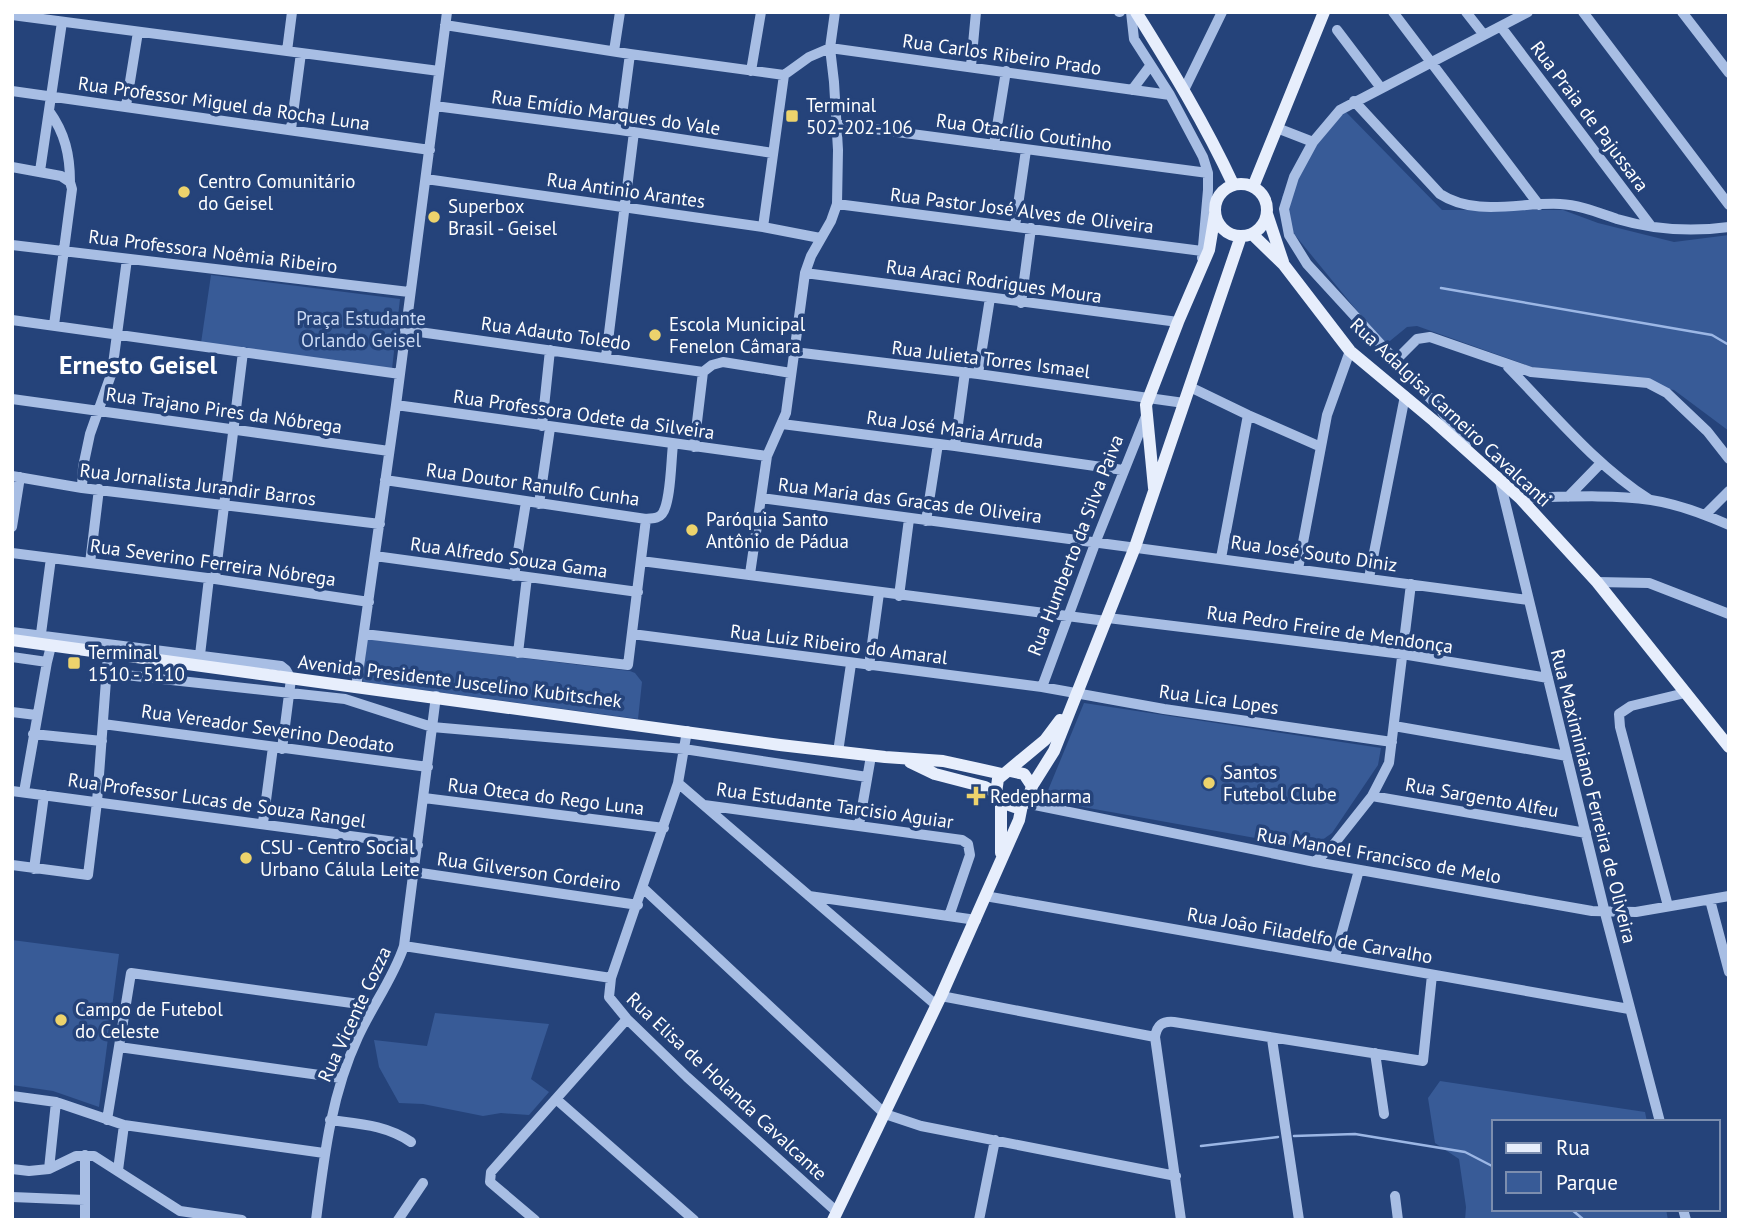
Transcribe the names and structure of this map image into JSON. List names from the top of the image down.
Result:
{
  "streets": {
    "main road": ["Rua Adalgisa Carneiro Cavalcanti", "Avenida Presidente Juscelino Kubitschek"],
    "street": [
      "Rua Carlos Ribeiro Prado",
      "Rua Professor Miguel da Rocha Luna",
      "Rua Emídio Marques do Vale",
      "Rua Praia de Pajussara",
      "Rua Otacílio Coutinho",
      "Rua Antinio Arantes",
      "Rua Pastor José Alves de Oliveira",
      "Rua Professora Noêmia Ribeiro",
      "Rua Araci Rodrigues Moura",
      "Rua Adauto Toledo",
      "Rua Julieta Torres Ismael",
      "Rua Trajano Pires da Nóbrega",
      "Rua Professora Odete da Silveira",
      "Rua José Maria Arruda",
      "Rua Jornalista Jurandir Barros",
      "Rua Doutor Ranulfo Cunha",
      "Rua Maria das Gracas de Oliveira",
      "Rua Humberto da Silva Paiva",
      "Rua José Souto Diniz",
      "Rua Alfredo Souza Gama",
      "Rua Severino Ferreira Nóbrega",
      "Rua Pedro Freire de Mendonça",
      "Rua Luiz Ribeiro do Amaral",
      "Rua Lica Lopes",
      "Rua Vereador Severino Deodato",
      "Rua Oteca do Rego Luna",
      "Rua Maximiniano Ferreira de Oliveira",
      "Rua Sargento Alfeu",
      "Rua Professor Lucas de Souza Rangel",
      "Rua Estudante Tarcisio Aguiar",
      "Rua Manoel Francisco de Melo",
      "Rua Gilverson Cordeiro",
      "Rua João Filadelfo de Carvalho",
      "Rua Vicente Cozza",
      "Rua Elisa de Holanda Cavalcante"
    ]
  },
  "crossings": [
    ["Rua Adalgisa Carneiro Cavalcanti", "Rua Maximiniano Ferreira de Oliveira"],
    ["Rua Professora Odete da Silveira", "Rua Doutor Ranulfo Cunha"],
    ["Rua José Maria Arruda", "Rua Humberto da Silva Paiva"],
    ["Rua Maria das Gracas de Oliveira", "Rua Humberto da Silva Paiva"],
    ["Rua Maria das Gracas de Oliveira", "Rua José Souto Diniz"],
    ["Rua Humberto da Silva Paiva", "Rua José Souto Diniz"],
    ["Rua Humberto da Silva Paiva", "Rua Pedro Freire de Mendonça"],
    ["Rua Humberto da Silva Paiva", "Rua Luiz Ribeiro do Amaral"],
    ["Rua Humberto da Silva Paiva", "Rua Lica Lopes"],
    ["Rua José Souto Diniz", "Rua Maximiniano Ferreira de Oliveira"],
    ["Rua Pedro Freire de Mendonça", "Rua Maximiniano Ferreira de Oliveira"],
    ["Rua Luiz Ribeiro do Amaral", "Rua Lica Lopes"],
    ["Avenida Presidente Juscelino Kubitschek", "Rua Manoel Francisco de Melo"],
    ["Avenida Presidente Juscelino Kubitschek", "Rua Vicente Cozza"],
    ["Rua Vereador Severino Deodato", "Rua Vicente Cozza"],
    ["Rua Oteca do Rego Luna", "Rua Vicente Cozza"],
    ["Rua Maximiniano Ferreira de Oliveira", "Rua Sargento Alfeu"],
    ["Rua Maximiniano Ferreira de Oliveira", "Rua Manoel Francisco de Melo"],
    ["Rua Maximiniano Ferreira de Oliveira", "Rua João Filadelfo de Carvalho"],
    ["Rua Professor Lucas de Souza Rangel", "Rua Vicente Cozza"],
    ["Rua Gilverson Cordeiro", "Rua Vicente Cozza"]
  ],
  "districts": ["Ernesto Geisel"],
  "parks": ["Praça Estudante Orlando Geisel"],
  "places": {
    "transit": ["Terminal 502-202-106", "Terminal 1510 - 5110"],
    "other": [
      "Centro Comunitário do Geisel",
      "Superbox Brasil - Geisel",
      "Escola Municipal Fenelon Câmara",
      "Paróquia Santo Antônio de Pádua",
      "Santos Futebol Clube",
      "CSU - Centro Social Urbano Cálula Leite",
      "Campo de Futebol do Celeste"
    ],
    "health": ["Redepharma"]
  },
  "legend": ["Rua", "Parque"]
}
